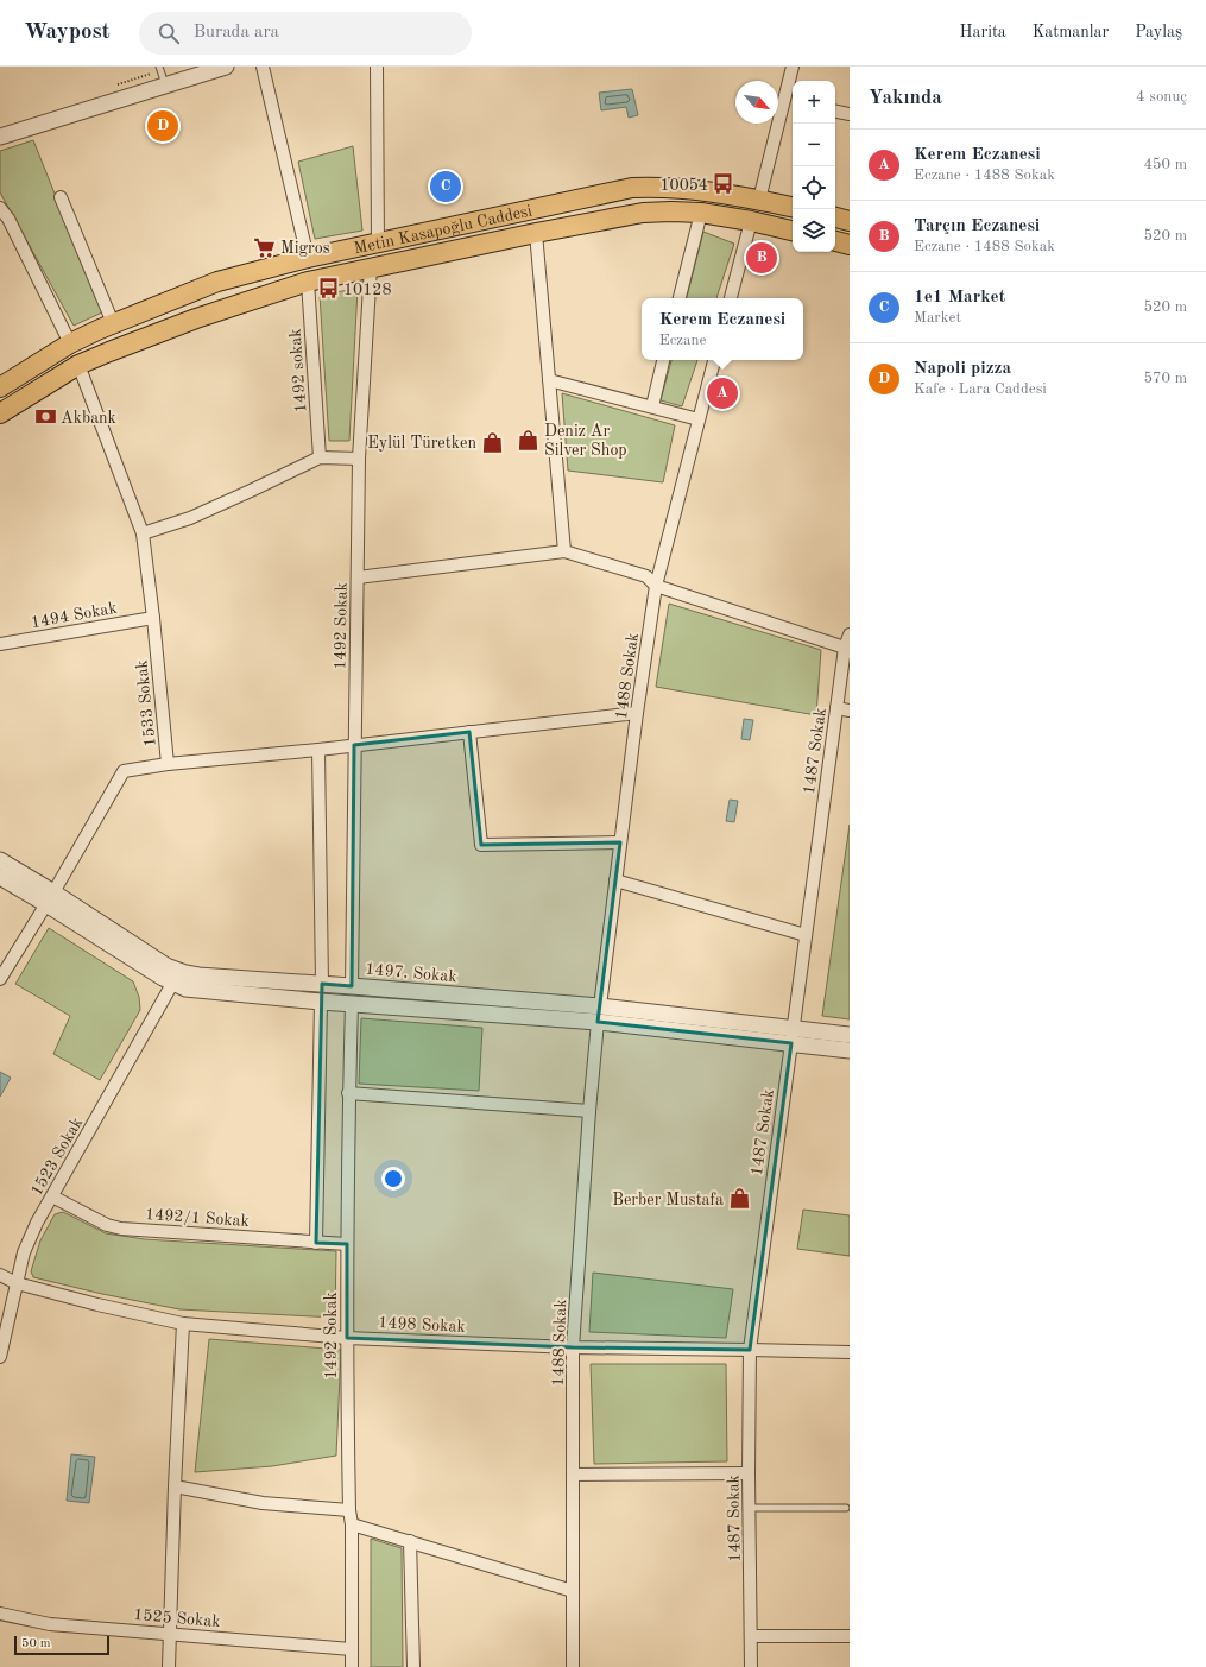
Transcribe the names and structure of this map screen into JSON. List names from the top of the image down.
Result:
{
  "streets": {
    "main road": ["Metin Kasapoğlu Caddesi"],
    "street": [
      "1492 sokak",
      "1494 Sokak",
      "1492 Sokak",
      "1488 Sokak",
      "1533 Sokak",
      "1487 Sokak",
      "1497. Sokak",
      "1523 Sokak",
      "1492/1 Sokak",
      "1498 Sokak",
      "1525 Sokak"
    ]
  },
  "crossings": [
    ["Metin Kasapoğlu Caddesi", "1492 sokak"],
    ["Metin Kasapoğlu Caddesi", "1492 Sokak"],
    ["Metin Kasapoğlu Caddesi", "1533 Sokak"],
    ["1494 Sokak", "1533 Sokak"],
    ["1492 Sokak", "1497. Sokak"],
    ["1492 Sokak", "1492/1 Sokak"],
    ["1492 Sokak", "1498 Sokak"],
    ["1492 Sokak", "1525 Sokak"],
    ["1488 Sokak", "1497. Sokak"],
    ["1488 Sokak", "1498 Sokak"],
    ["1533 Sokak", "1497. Sokak"],
    ["1487 Sokak", "1497. Sokak"],
    ["1487 Sokak", "1498 Sokak"],
    ["1497. Sokak", "1523 Sokak"],
    ["1523 Sokak", "1492/1 Sokak"],
    ["1523 Sokak", "1498 Sokak"]
  ],
  "places": {
    "bus stop": ["10054", "10128"],
    "supermarket": ["Migros"],
    "bank": ["Akbank"],
    "shop": ["Deniz Ar Silver Shop", "Eylül Türetken", "Berber Mustafa"]
  },
  "scale_bar": "50 m",
  "north": "bottom right",
  "page": {
    "header": "Waypost",
    "search": "Burada ara",
    "nav": ["Harita", "Katmanlar", "Paylaş"],
    "heading": ["Yakında", "4 sonuç"],
    "map_buttons": ["+", "−"],
    "pins": [
      "D",
      "C",
      "B",
      "A"
    ],
    "list": [
      {
        "mark": "A",
        "name": "Kerem Eczanesi",
        "note": "Eczane · 1488 Sokak",
        "value": "450 m"
      },
      {
        "mark": "B",
        "name": "Tarçın Eczanesi",
        "note": "Eczane · 1488 Sokak",
        "value": "520 m"
      },
      {
        "mark": "C",
        "name": "1e1 Market",
        "note": "Market",
        "value": "520 m"
      },
      {
        "mark": "D",
        "name": "Napoli pizza",
        "note": "Kafe · Lara Caddesi",
        "value": "570 m"
      }
    ],
    "popup": ["Kerem Eczanesi", "Eczane"],
    "scale": "50 m"
  }
}
